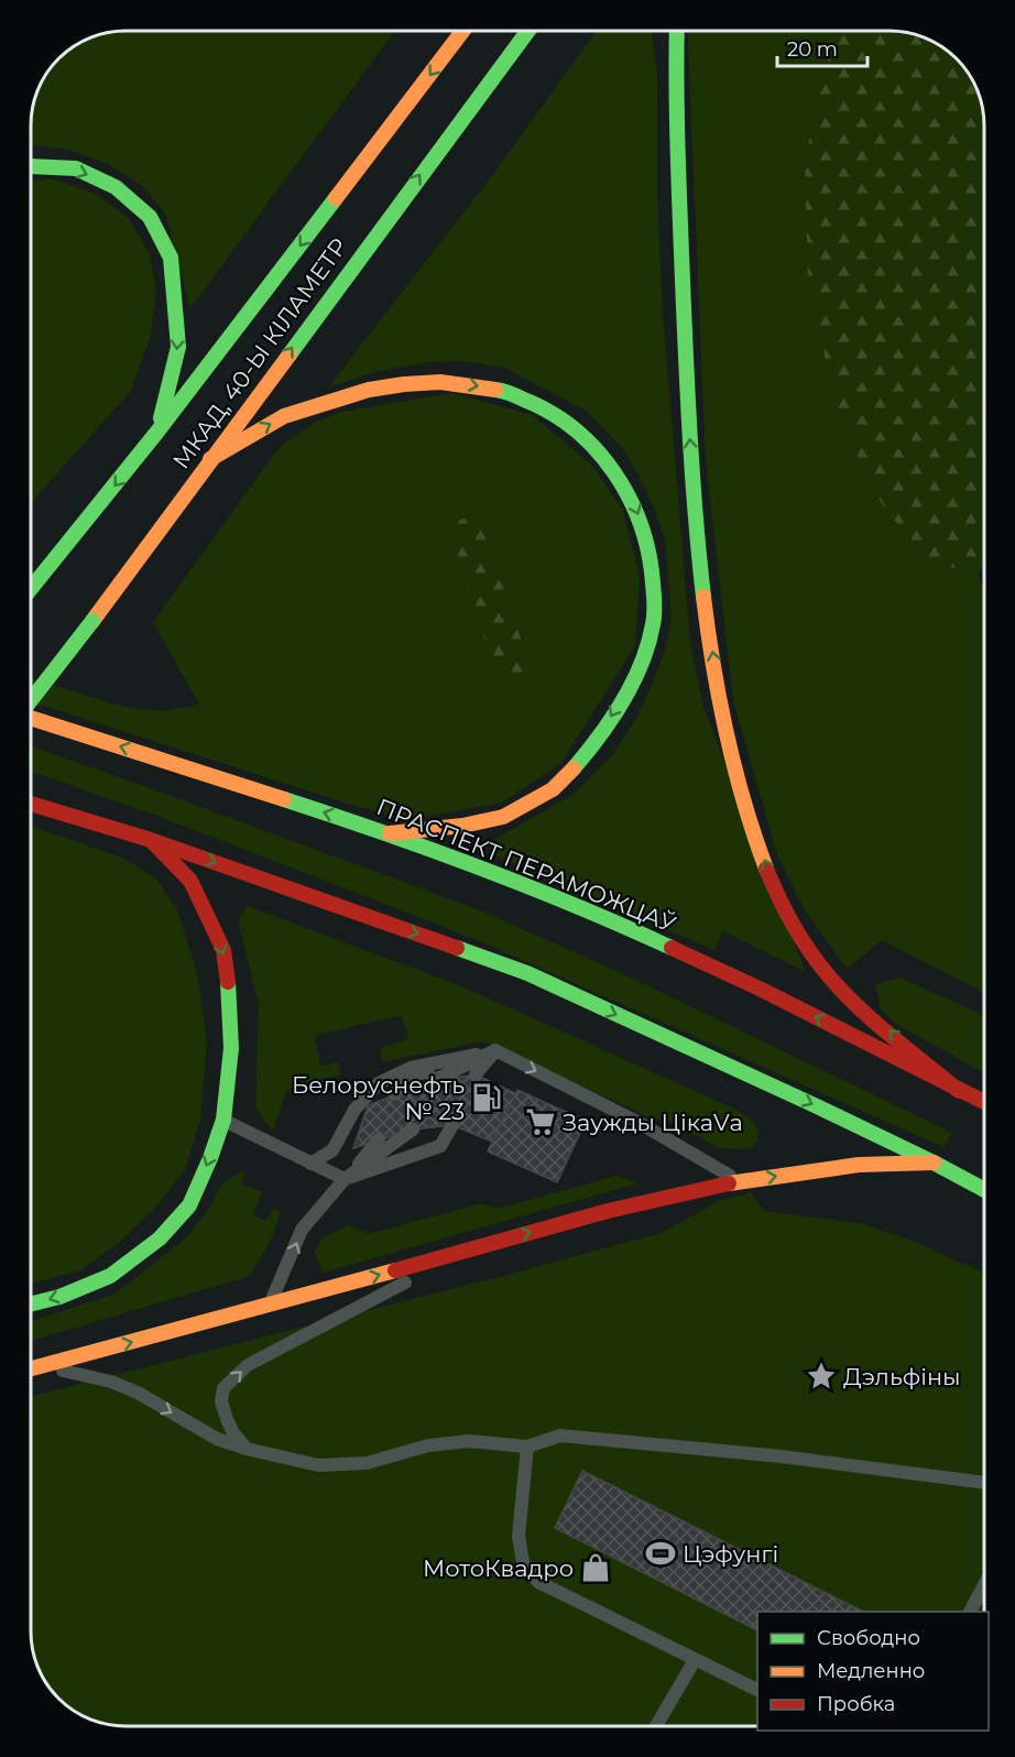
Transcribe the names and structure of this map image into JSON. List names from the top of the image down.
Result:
{
  "streets": {
    "main road": ["МКАД, 40-Ы КІЛАМЕТР", "ПРАСПЕКТ ПЕРАМОЖЦАЎ"]
  },
  "places": {
    "fuel station": ["Белоруснефть № 23"],
    "supermarket": ["Заужды ЦікаVа"],
    "place": ["Дэльфіны"],
    "sports": ["Цэфунгі"],
    "shop": ["МотоКвадро"]
  },
  "legend": ["Свободно", "Медленно", "Пробка"],
  "scale_bar": "20 m"
}
